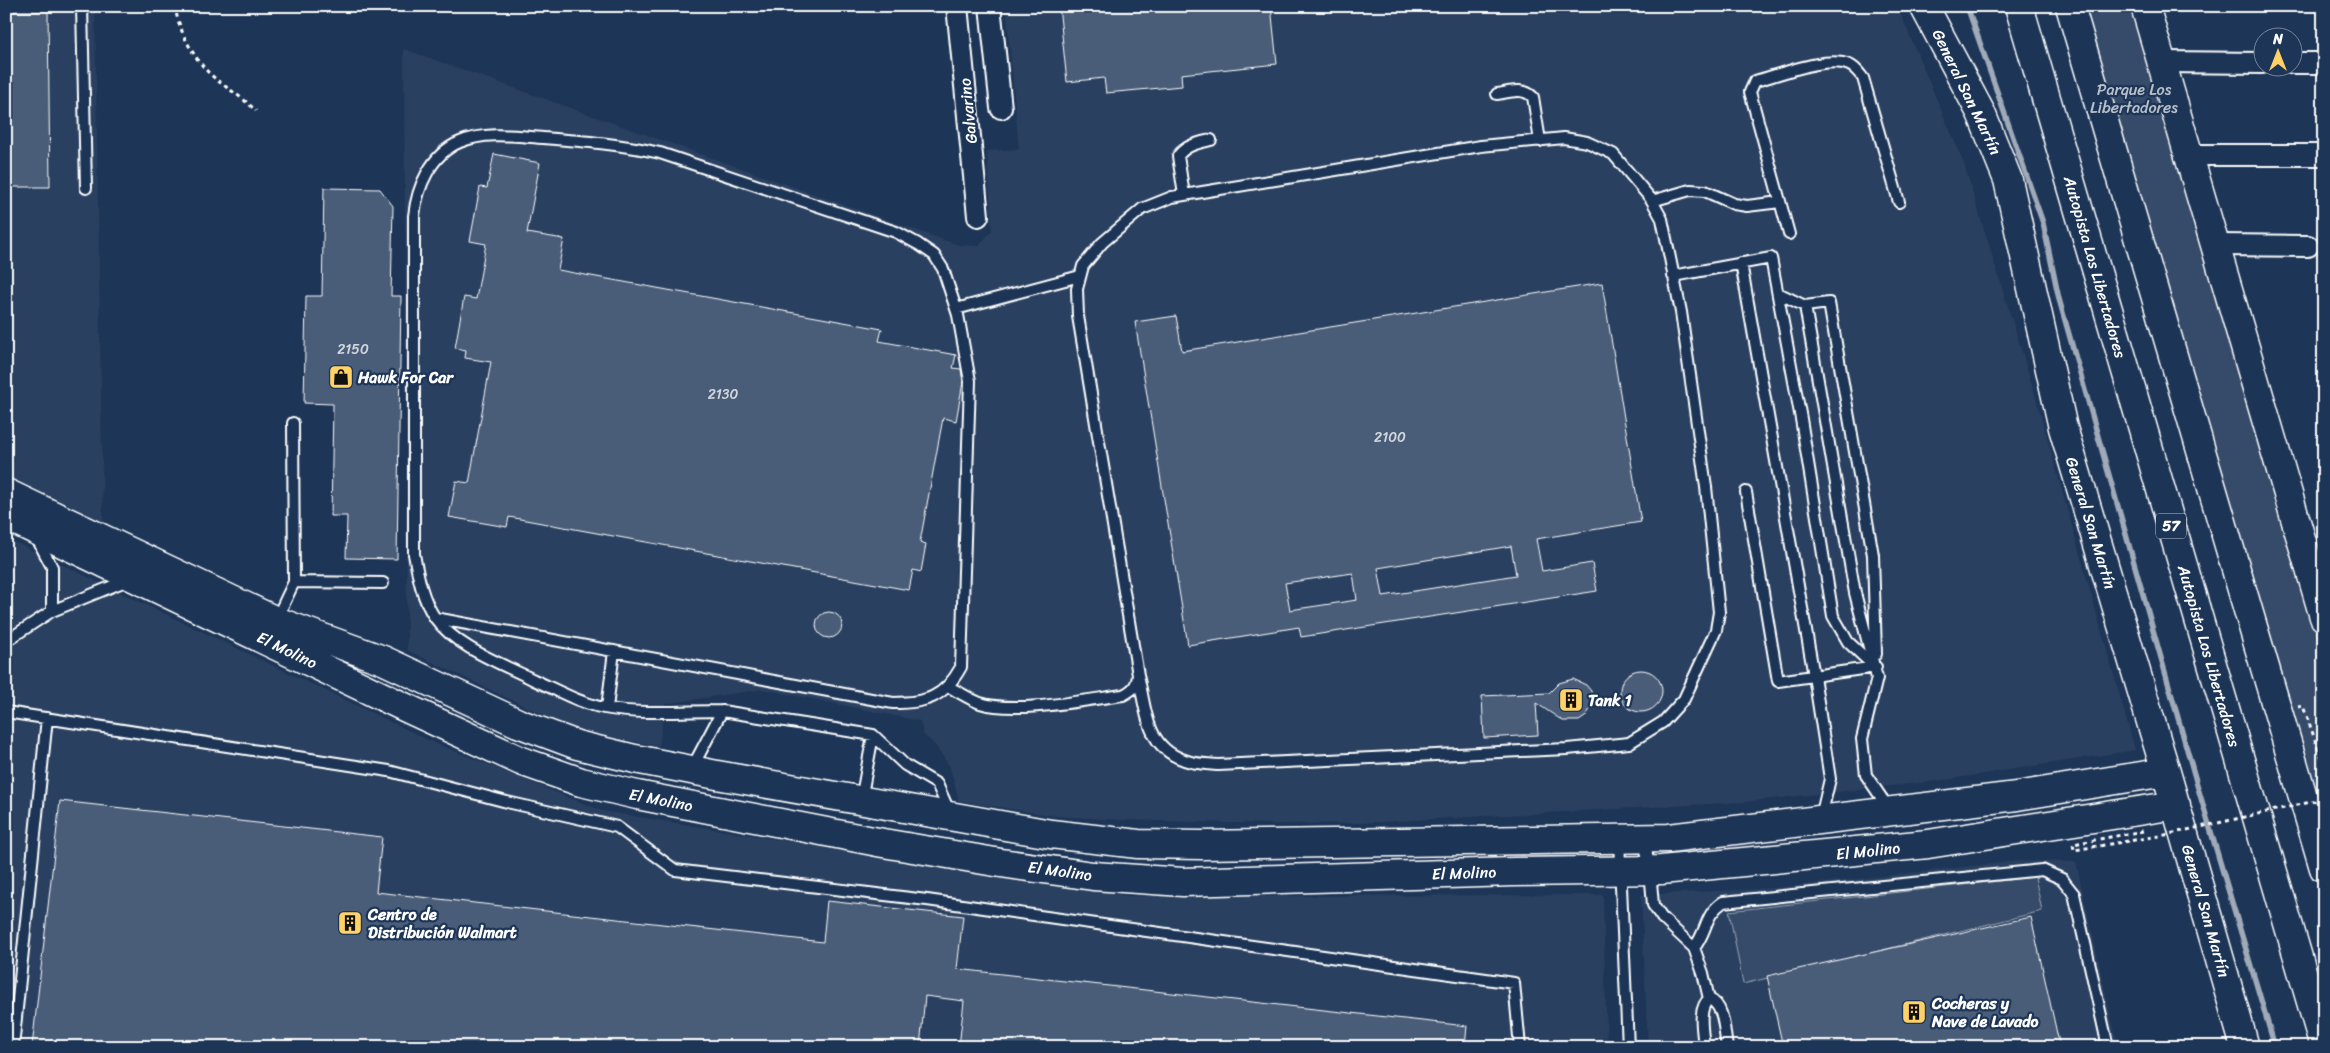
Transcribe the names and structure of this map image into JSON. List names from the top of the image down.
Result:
{
  "streets": {
    "main road": [
      "General San Martín",
      "Autopista Los Libertadores",
      "57",
      "El Molino"
    ],
    "street": ["Galvarino"]
  },
  "crossings": [
    ["General San Martín", "El Molino"]
  ],
  "parks": ["Parque Los Libertadores"],
  "places": {
    "shop": ["Hawk For Car"],
    "building": ["Tank 1", "Centro de Distribución Walmart", "Cocheras y Nave de Lavado"]
  },
  "house_numbers": ["2150", "2130", "2100"],
  "north": "top"
}
